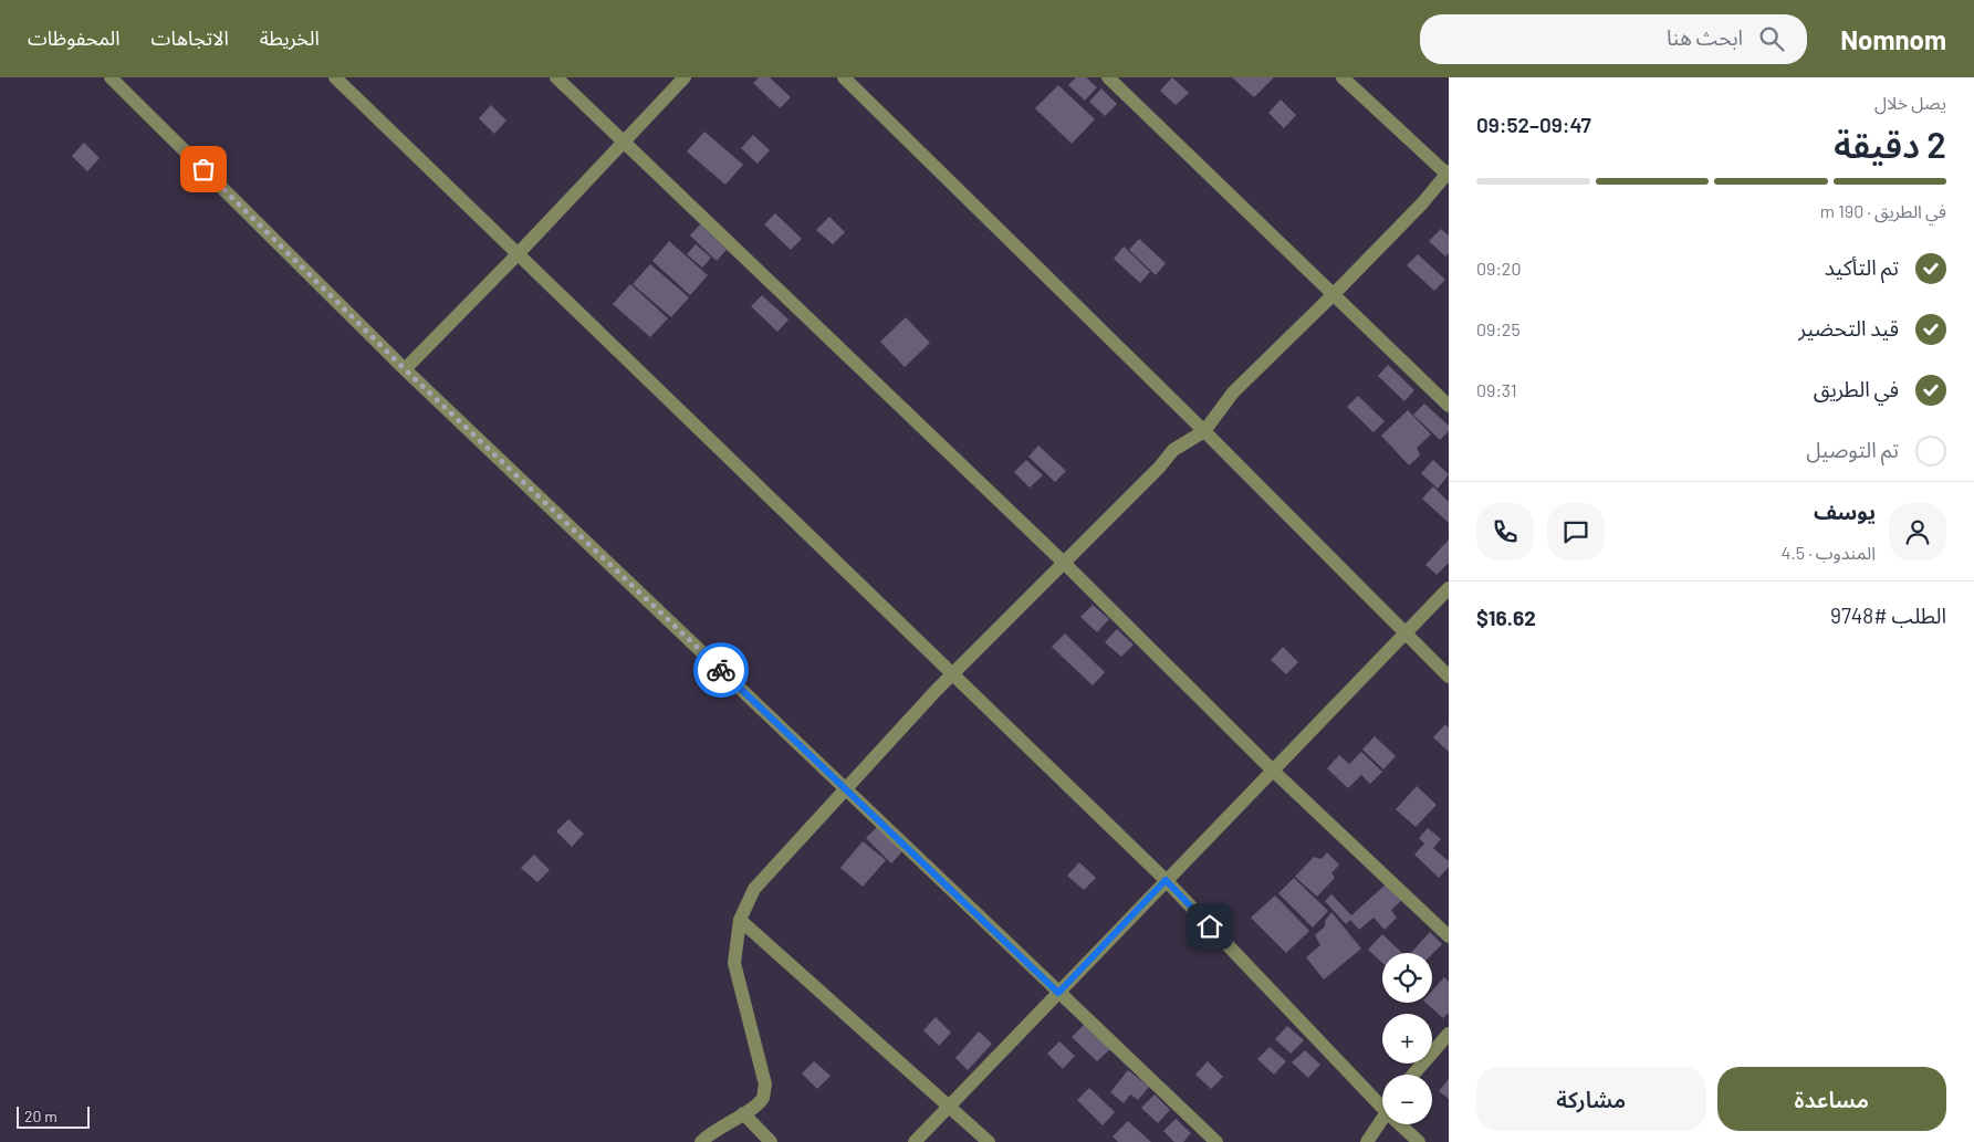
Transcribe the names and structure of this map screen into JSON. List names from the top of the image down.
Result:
{
  "scale_bar": "20 m",
  "page": {
    "header": "Nomnom",
    "search": "ابحث هنا",
    "nav": ["الخريطة", "الاتجاهات", "المحفوظات"],
    "heading": ["2 دقيقة", "يصل خلال", "09:47–09:52"],
    "panel": [
      "يوسف",
      "المندوب · 4.5",
      "الطلب #9748",
      "$16.62"
    ],
    "bar": "في الطريق · 190 m",
    "list": [
      ["تم التأكيد", "09:20"],
      ["قيد التحضير", "09:25"],
      ["في الطريق", "09:31"],
      "تم التوصيل"
    ],
    "map_buttons": ["+", "−"],
    "buttons": ["مساعدة", "مشاركة"],
    "scale": "20 m"
  }
}
